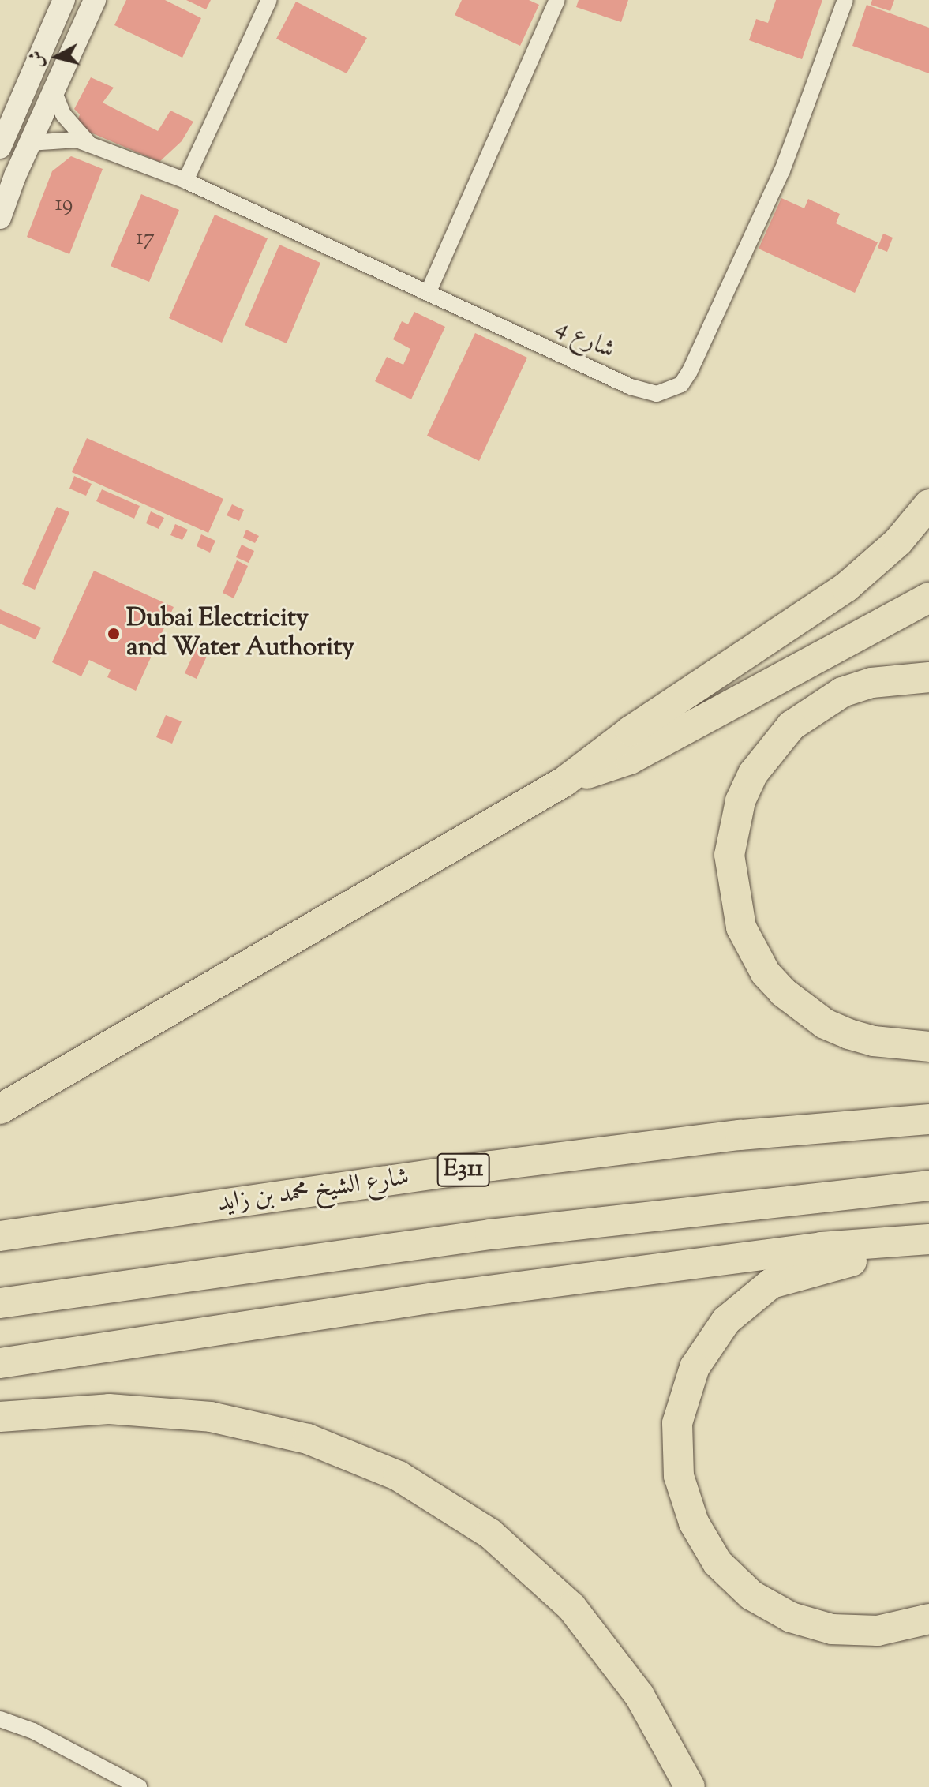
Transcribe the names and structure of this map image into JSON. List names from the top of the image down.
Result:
{
  "streets": {
    "highway": ["E311", "شارع الشيخ محمد بن زايد"],
    "street": ["شارع 4"]
  },
  "places": ["Dubai Electricity and Water Authority"],
  "house_numbers": ["19", "17"],
  "north": "left"
}
